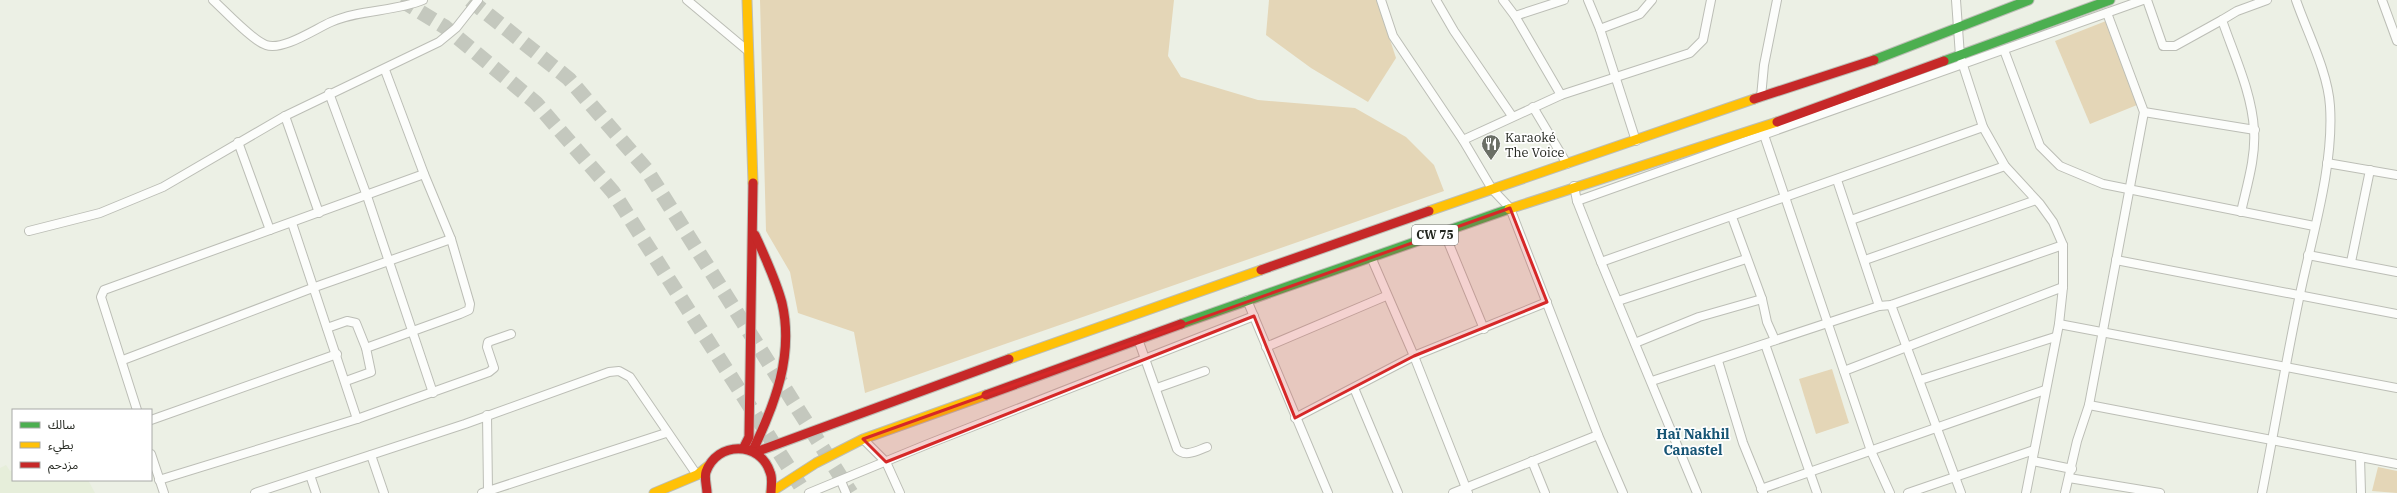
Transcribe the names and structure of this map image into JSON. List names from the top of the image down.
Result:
{
  "streets": {
    "main road": ["CW 75"]
  },
  "districts": ["Haï Nakhil Canastel"],
  "places": {
    "restaurant": ["Karaoké The Voice"]
  },
  "legend": ["سالك", "بطيء", "مزدحم"]
}
